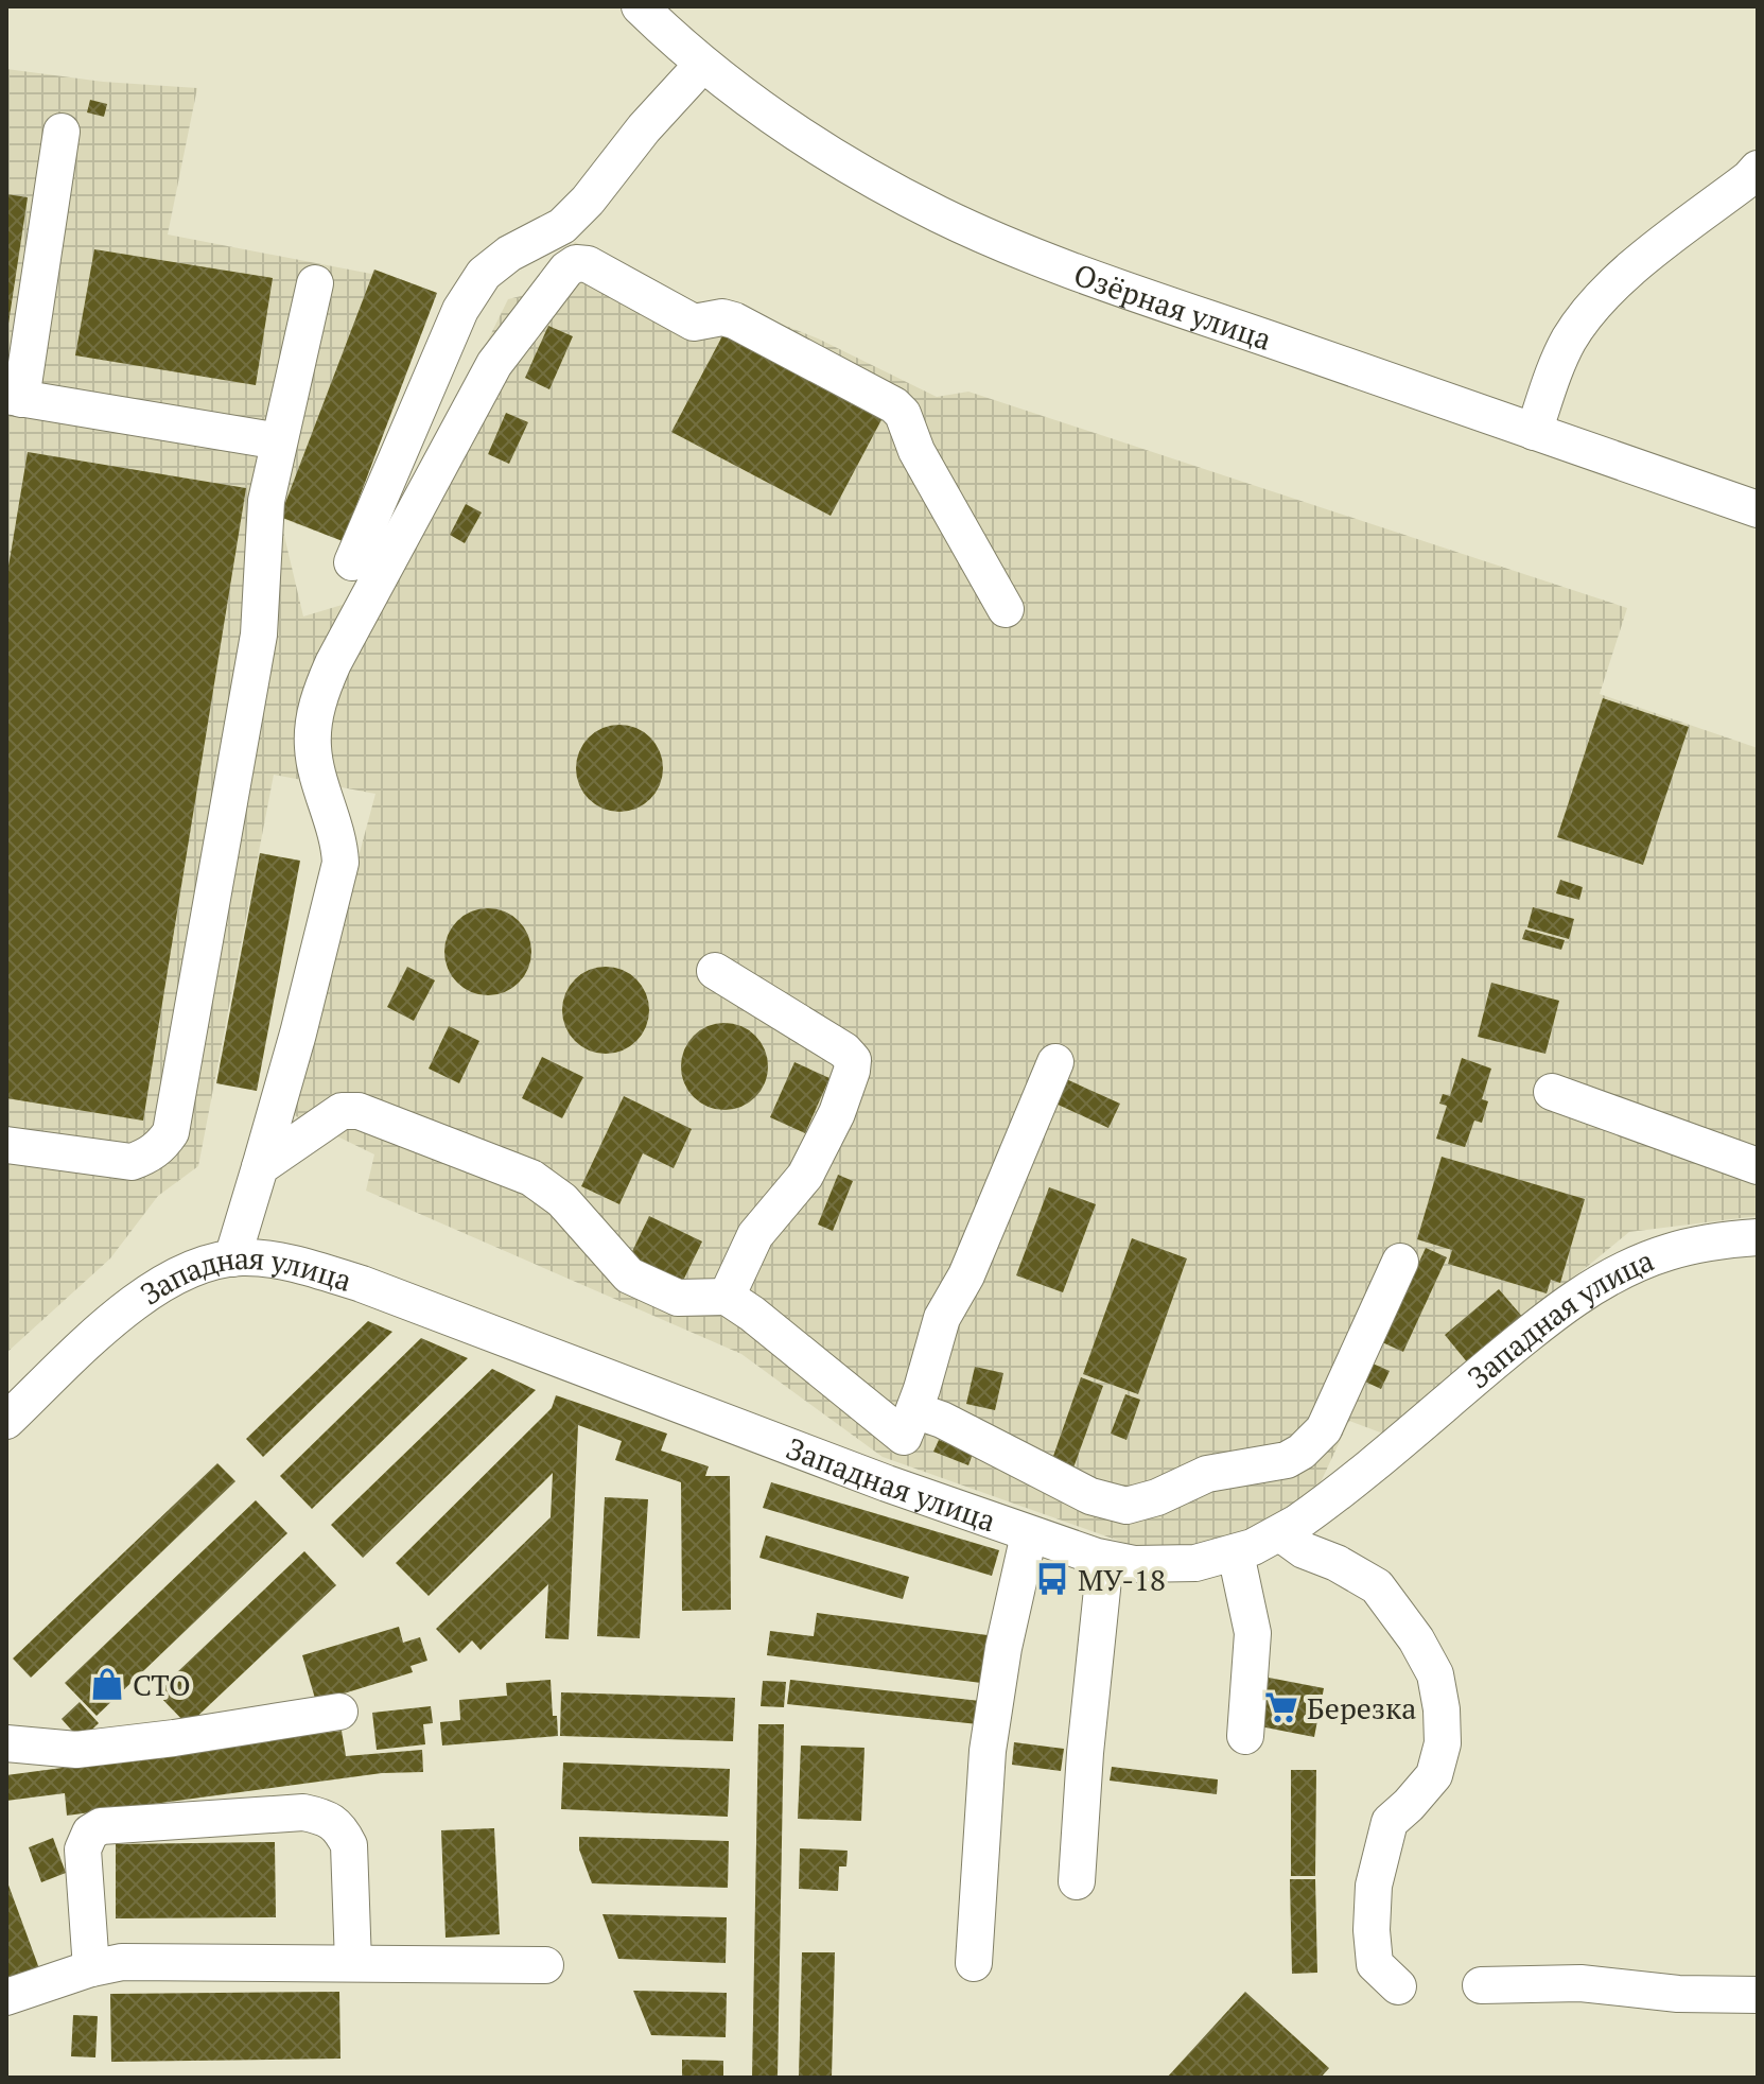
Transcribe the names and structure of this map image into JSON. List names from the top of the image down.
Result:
{
  "streets": {
    "street": ["Озёрная улица", "Западная улица"]
  },
  "places": {
    "bus stop": ["МУ-18"],
    "shop": ["СТО"],
    "supermarket": ["Березка"]
  }
}
